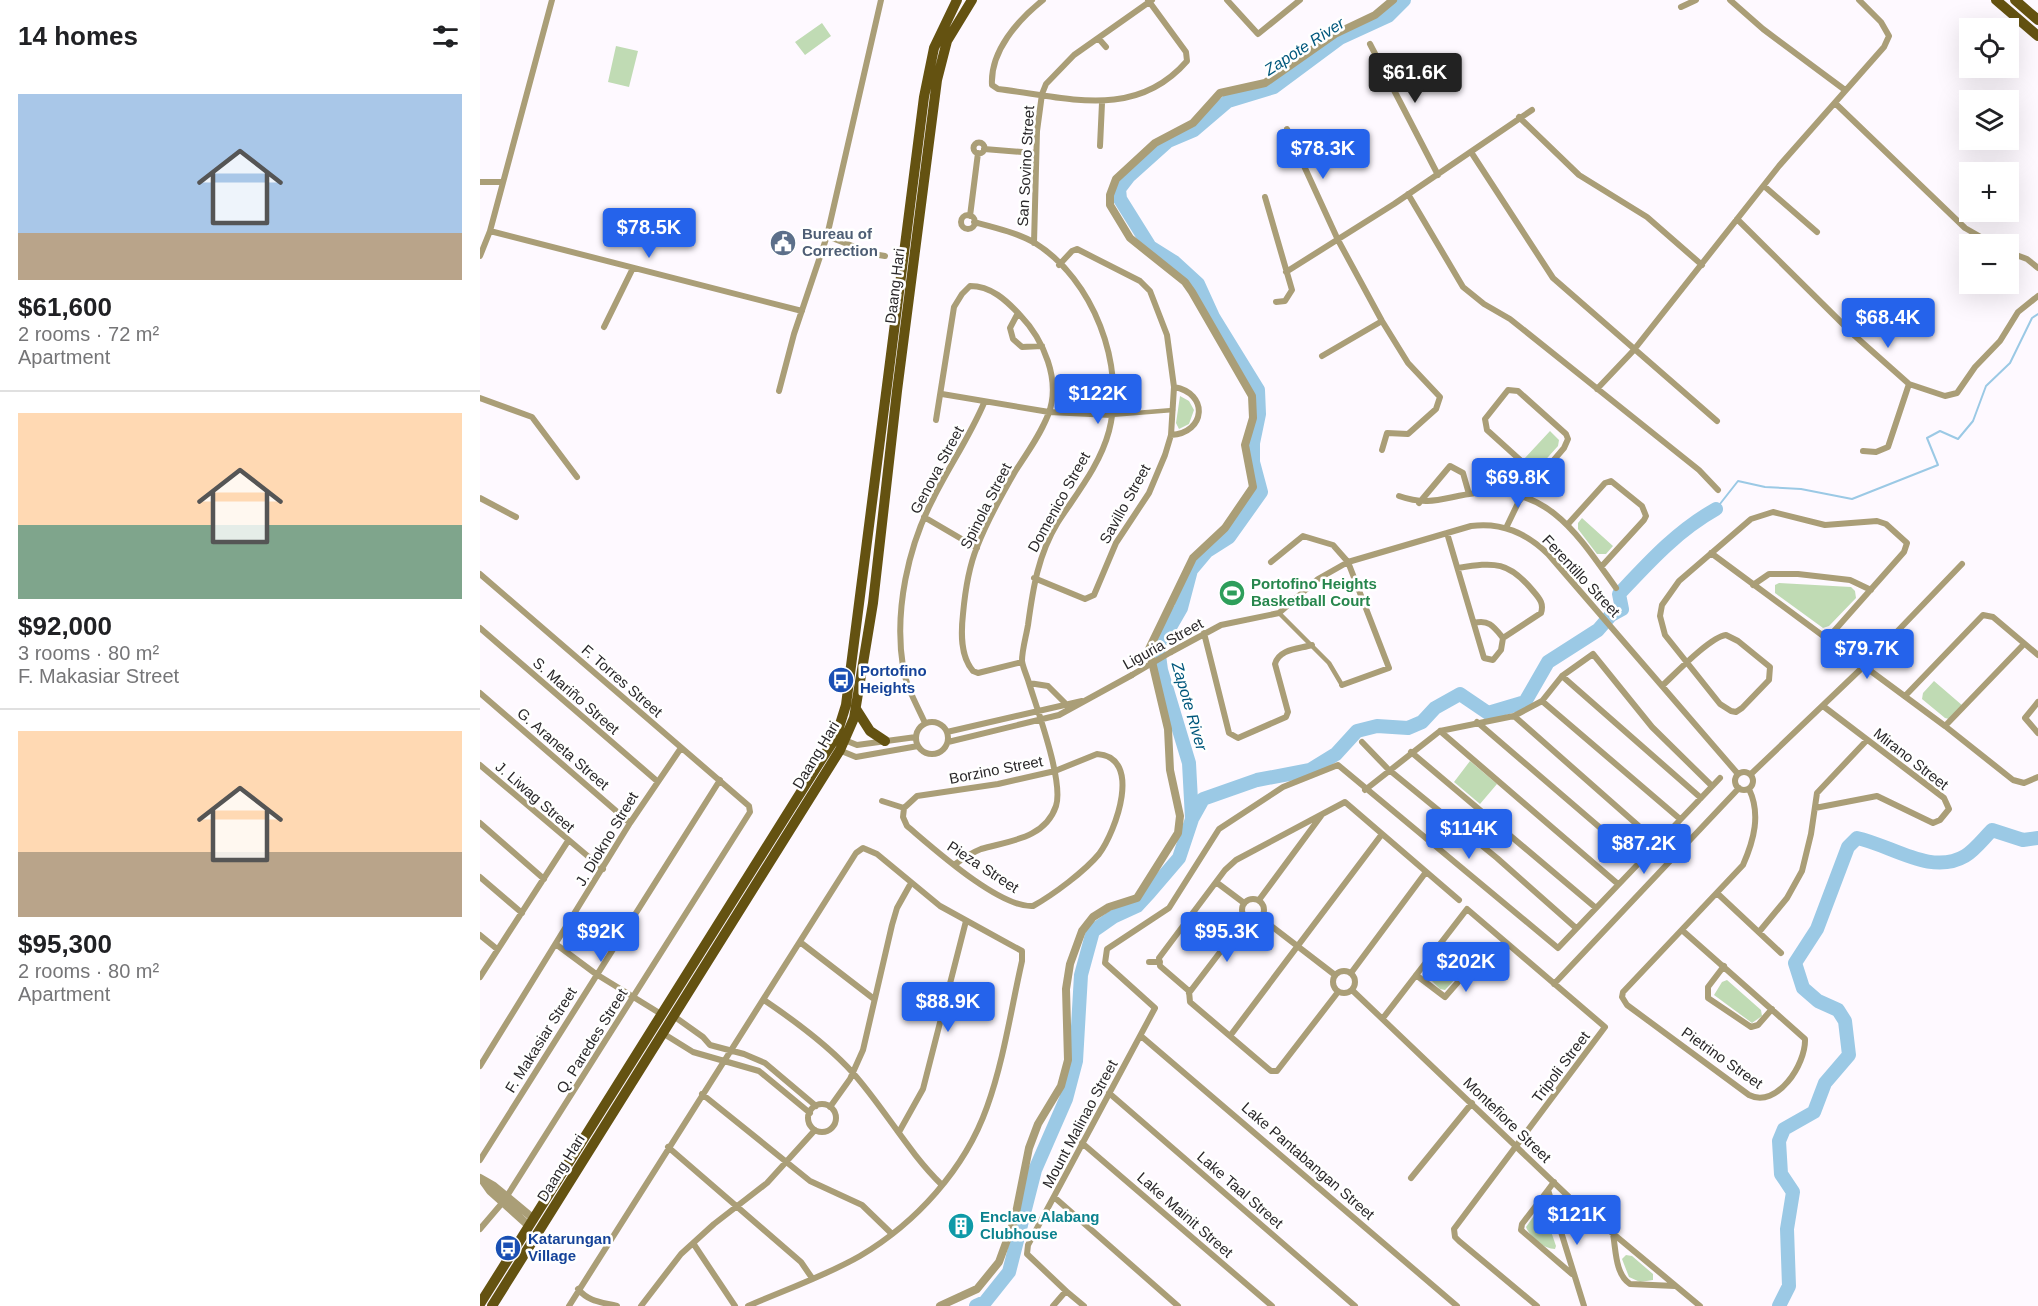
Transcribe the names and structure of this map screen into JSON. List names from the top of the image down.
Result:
{
  "streets": {
    "main road": ["Daang Hari"],
    "street": [
      "San Sovino Street",
      "Genova Street",
      "Domenico Street",
      "Savillo Street",
      "Spinola Street",
      "Ferentillo Street",
      "Liguria Street",
      "F. Torres Street",
      "S. Mariño Street",
      "G. Araneta Street",
      "Mirano Street",
      "Borzino Street",
      "J. Liwag Street",
      "J. Diokno Street",
      "Pieza Street",
      "F. Makasiar Street",
      "Q. Paredes Street",
      "Pietrino Street",
      "Tripoli Street",
      "Montefiore Street",
      "Mount Malinao Street",
      "Lake Pantabangan Street",
      "Lake Taal Street",
      "Lake Mainit Street"
    ]
  },
  "crossings": [
    ["San Sovino Street", "Domenico Street"],
    ["Genova Street", "Liguria Street"],
    ["Domenico Street", "Savillo Street"],
    ["Domenico Street", "Spinola Street"],
    ["Domenico Street", "Liguria Street"],
    ["Domenico Street", "Borzino Street"],
    ["Domenico Street", "Pieza Street"],
    ["Ferentillo Street", "Liguria Street"],
    ["F. Torres Street", "J. Diokno Street"],
    ["F. Torres Street", "F. Makasiar Street"],
    ["F. Torres Street", "Q. Paredes Street"],
    ["S. Mariño Street", "J. Diokno Street"],
    ["G. Araneta Street", "J. Diokno Street"],
    ["Borzino Street", "Pieza Street"],
    ["J. Liwag Street", "J. Diokno Street"],
    ["Tripoli Street", "Montefiore Street"],
    ["Mount Malinao Street", "Lake Pantabangan Street"],
    ["Mount Malinao Street", "Lake Taal Street"],
    ["Mount Malinao Street", "Lake Mainit Street"]
  ],
  "water": ["Zapote River"],
  "places": {
    "public building": ["Bureau of Correction"],
    "sports": ["Portofino Heights Basketball Court"],
    "bus stop": ["Portofino Heights", "Katarungan Village"],
    "building": ["Enclave Alabang Clubhouse"]
  },
  "page": {
    "heading": "14 homes",
    "map_buttons": ["+", "−"],
    "price": [
      "$61.6K",
      "$78.3K",
      "$78.5K",
      "$68.4K",
      "$122K",
      "$69.8K",
      "$79.7K",
      "$114K",
      "$87.2K",
      "$92K",
      "$95.3K",
      "$202K",
      "$88.9K",
      "$121K"
    ],
    "list": [
      {
        "name": "$61,600",
        "note": "2 rooms · 72 m² · Apartment"
      },
      {
        "name": "$92,000",
        "note": "3 rooms · 80 m² · F. Makasiar Street"
      },
      {
        "name": "$95,300",
        "note": "2 rooms · 80 m² · Apartment"
      }
    ]
  }
}
